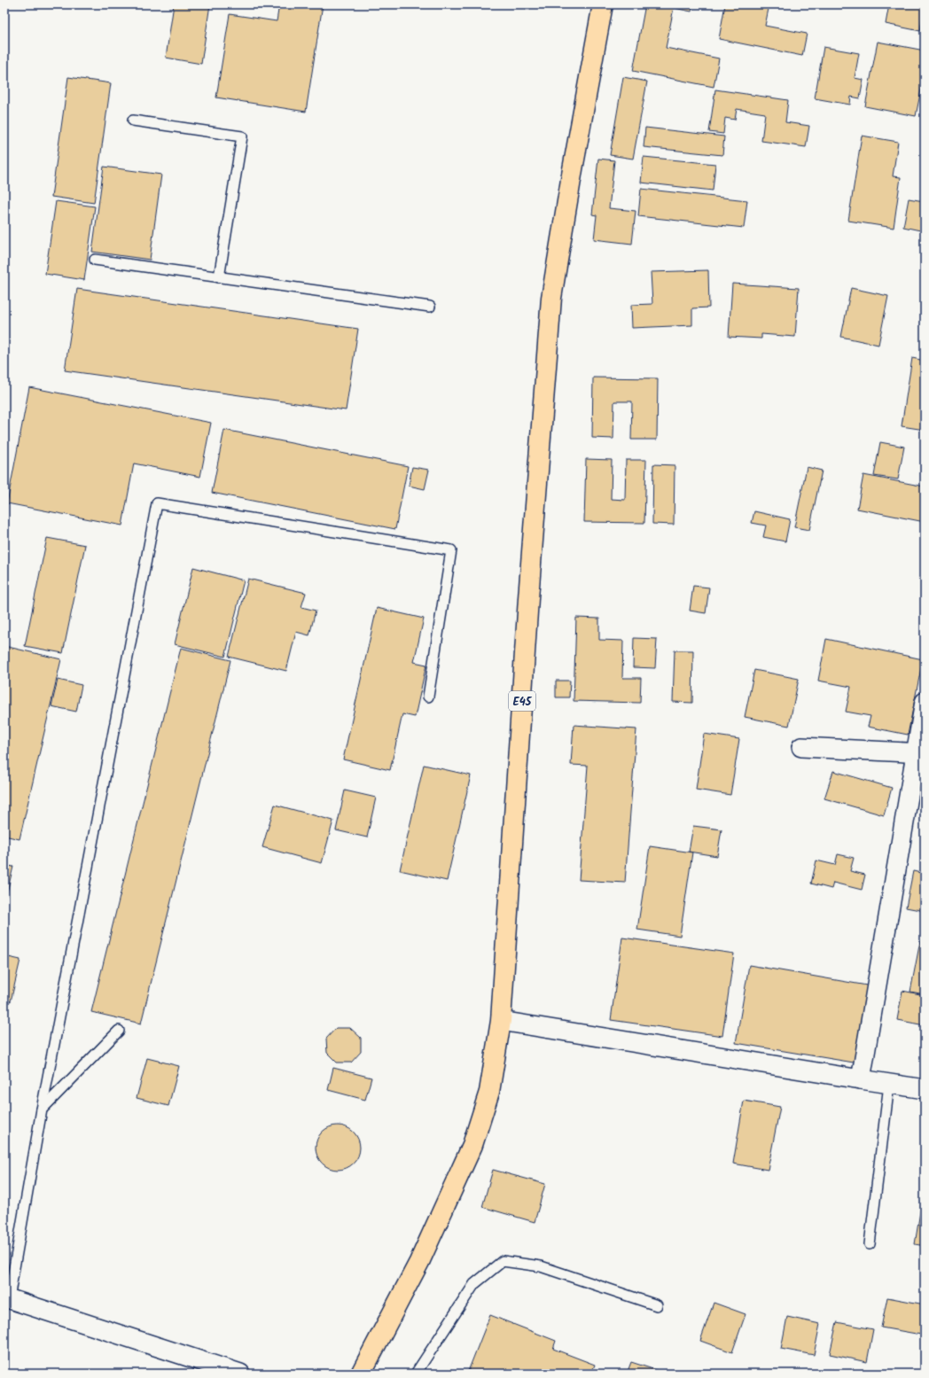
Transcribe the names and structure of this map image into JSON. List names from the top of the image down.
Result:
{
  "streets": {
    "highway": ["E45"]
  }
}
